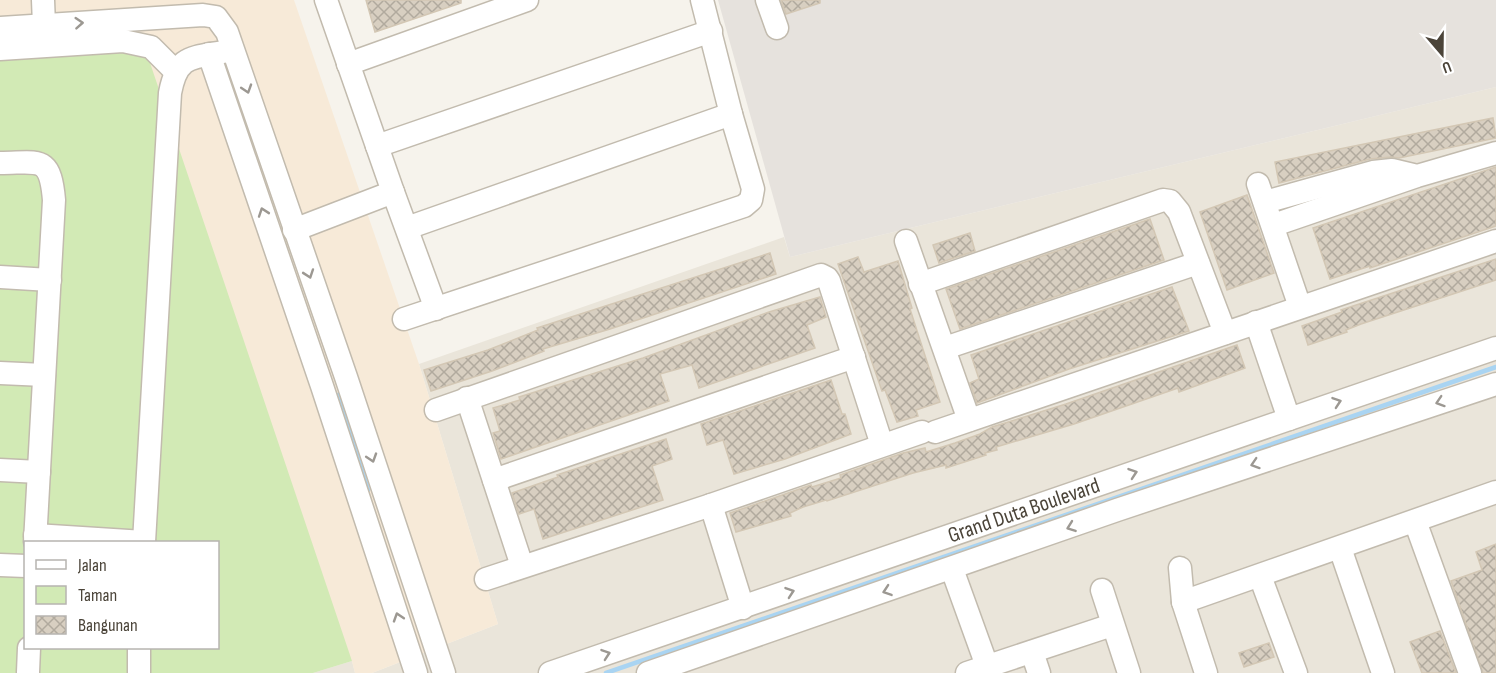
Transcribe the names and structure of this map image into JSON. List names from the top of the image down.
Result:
{
  "streets": {
    "street": ["Grand Duta Boulevard"]
  },
  "legend": ["Jalan", "Taman", "Bangunan"],
  "north": "bottom"
}
